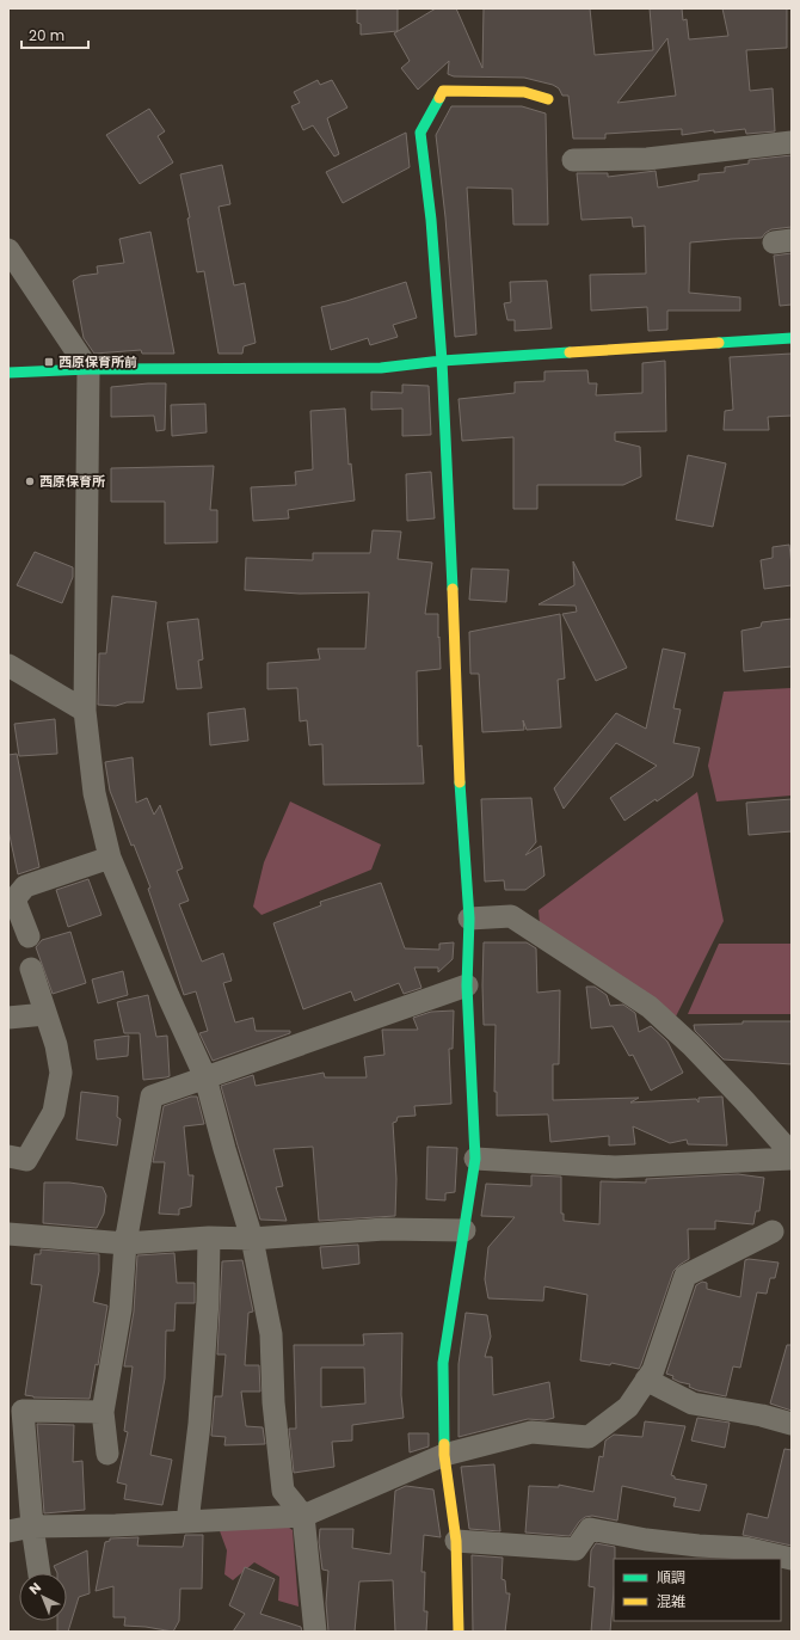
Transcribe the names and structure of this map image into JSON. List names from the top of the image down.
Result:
{
  "places": {
    "transit": ["西原保育所前"],
    "other": ["西原保育所"]
  },
  "legend": ["順調", "混雑"],
  "scale_bar": "20 m",
  "north": "top left"
}
